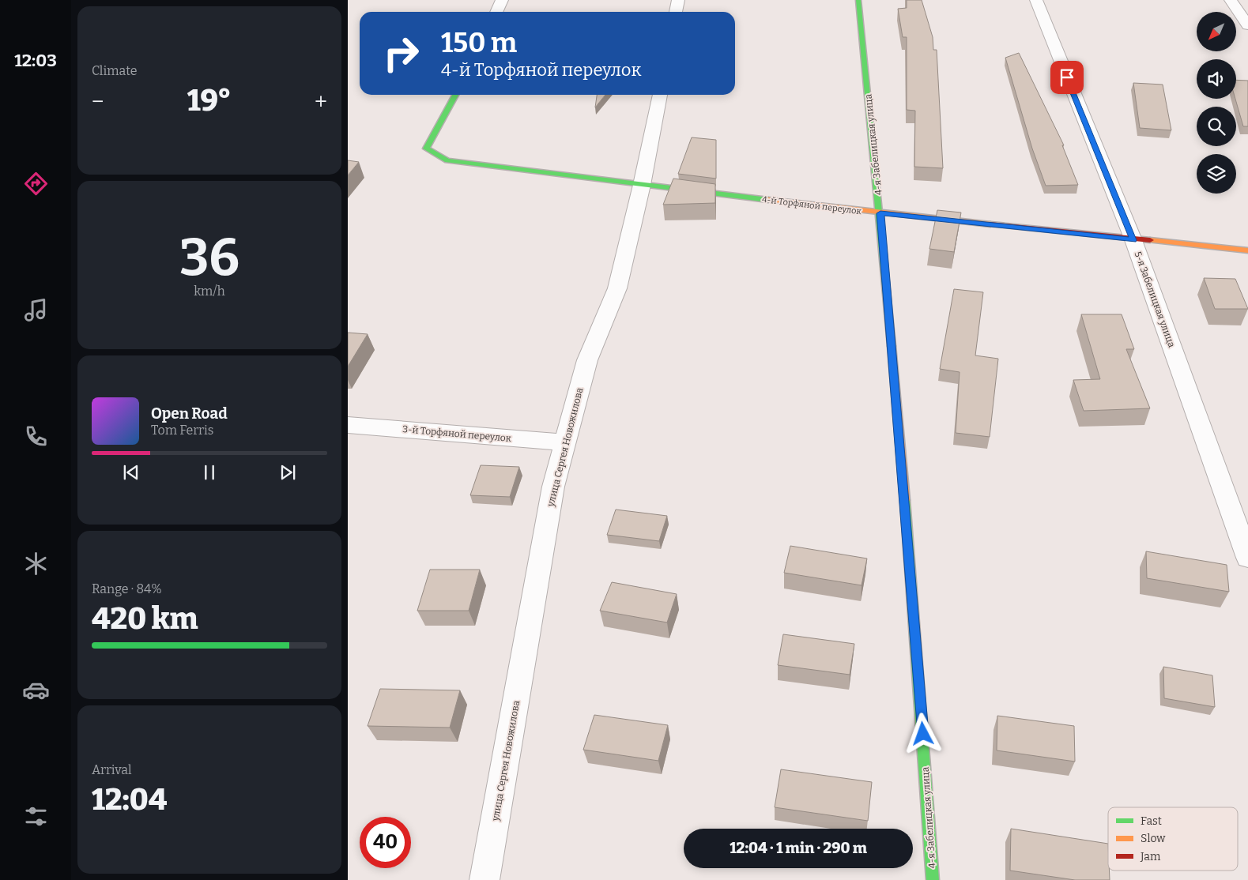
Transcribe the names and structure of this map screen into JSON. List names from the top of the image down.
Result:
{
  "streets": {
    "street": [
      "4-я Забелицкая улица",
      "4-й Торфяной переулок",
      "5-я Забелицкая улица",
      "3-й Торфяной переулок",
      "улица Сергея Новожилова"
    ]
  },
  "crossings": [
    ["4-я Забелицкая улица", "4-й Торфяной переулок"],
    ["4-й Торфяной переулок", "5-я Забелицкая улица"],
    ["4-й Торфяной переулок", "улица Сергея Новожилова"],
    ["3-й Торфяной переулок", "улица Сергея Новожилова"]
  ],
  "legend": ["Fast", "Slow", "Jam"],
  "north": "bottom left",
  "page": {
    "tabs": "12:03",
    "tile": [
      "Climate",
      ["36", "km/h"],
      ["Range · 84%", "420 km"],
      ["Arrival", "12:04"]
    ],
    "turn": ["150 m", "4-й Торфяной переулок"],
    "heat": ["−", "19°", "+"],
    "song": ["Open Road", "Tom Ferris"],
    "limit": "40",
    "trip": "12:04 · 1 min · 290 m"
  }
}
